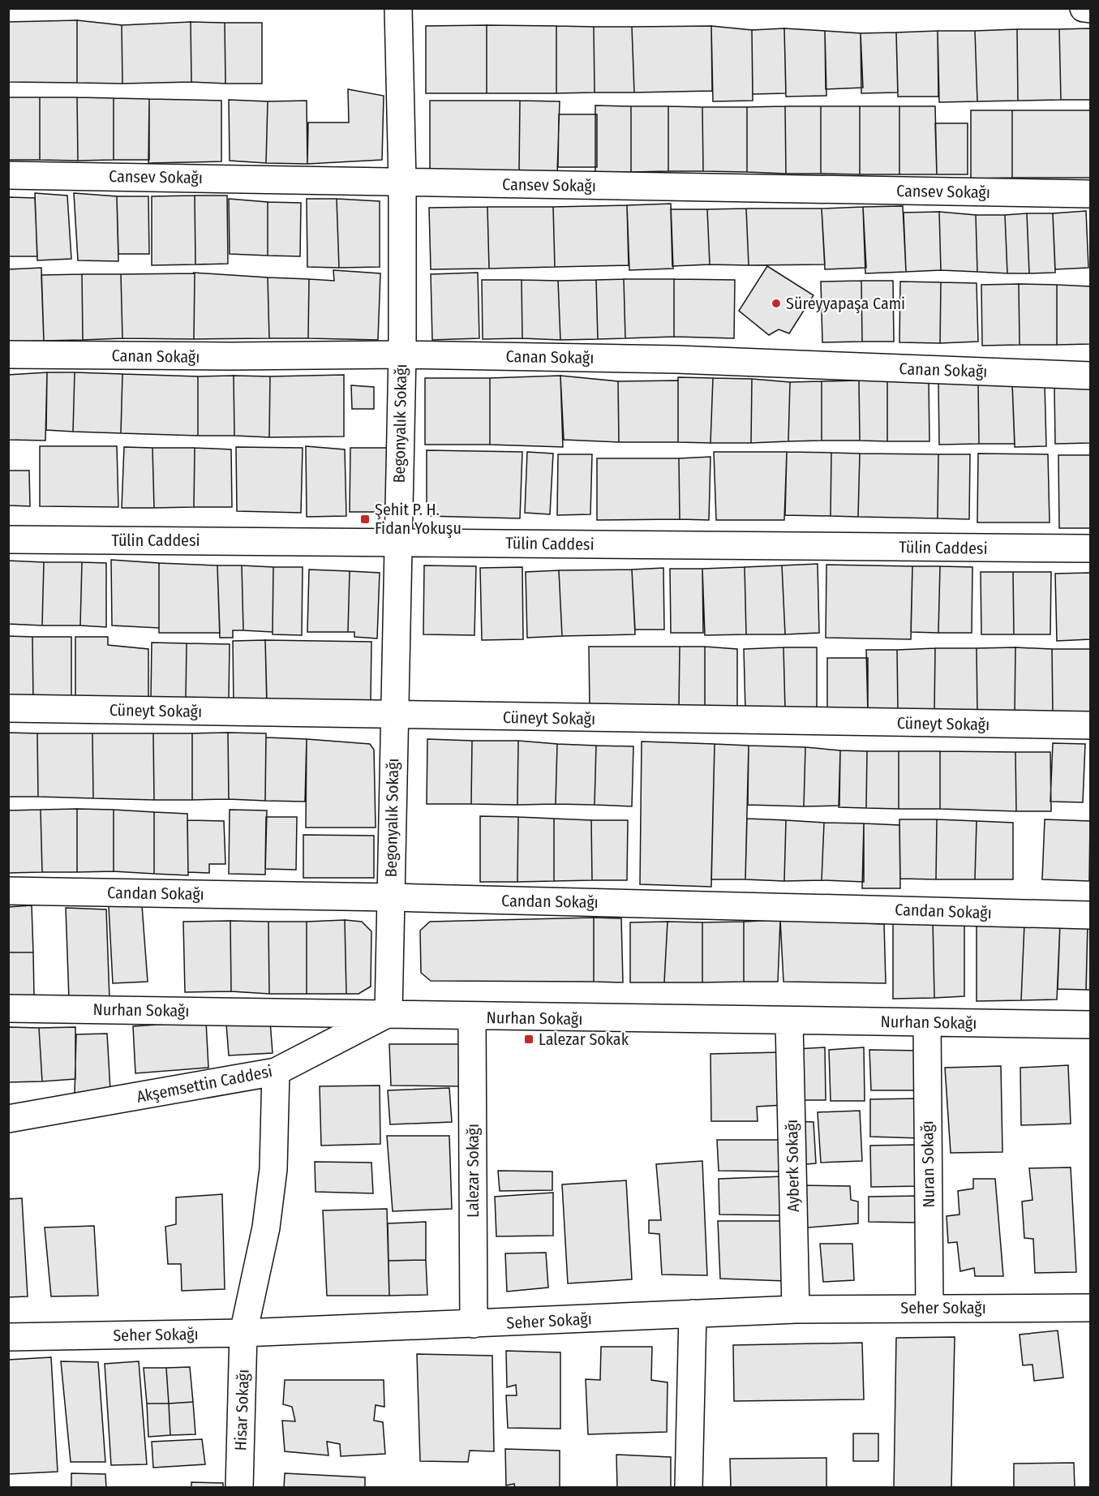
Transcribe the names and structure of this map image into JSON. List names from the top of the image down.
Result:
{
  "streets": {
    "street": [
      "Cansev Sokağı",
      "Canan Sokağı",
      "Begonyalık Sokağı",
      "Tülin Caddesi",
      "Cüneyt Sokağı",
      "Candan Sokağı",
      "Nurhan Sokağı",
      "Akşemsettin Caddesi",
      "Nuran Sokağı",
      "Ayberk Sokağı",
      "Lalezar Sokağı",
      "Seher Sokağı",
      "Hisar Sokağı"
    ]
  },
  "crossings": [
    ["Cansev Sokağı", "Begonyalık Sokağı"],
    ["Canan Sokağı", "Begonyalık Sokağı"],
    ["Begonyalık Sokağı", "Tülin Caddesi"],
    ["Begonyalık Sokağı", "Cüneyt Sokağı"],
    ["Begonyalık Sokağı", "Candan Sokağı"],
    ["Begonyalık Sokağı", "Nurhan Sokağı"],
    ["Begonyalık Sokağı", "Akşemsettin Caddesi"],
    ["Nurhan Sokağı", "Akşemsettin Caddesi"],
    ["Nurhan Sokağı", "Nuran Sokağı"],
    ["Nurhan Sokağı", "Ayberk Sokağı"],
    ["Nurhan Sokağı", "Lalezar Sokağı"],
    ["Akşemsettin Caddesi", "Hisar Sokağı"],
    ["Nuran Sokağı", "Seher Sokağı"],
    ["Ayberk Sokağı", "Seher Sokağı"],
    ["Lalezar Sokağı", "Seher Sokağı"],
    ["Seher Sokağı", "Hisar Sokağı"]
  ],
  "places": {
    "other": ["Süreyyapaşa Cami"],
    "transit": ["Şehit P. H. Fidan Yokuşu", "Lalezar Sokak"]
  }
}
